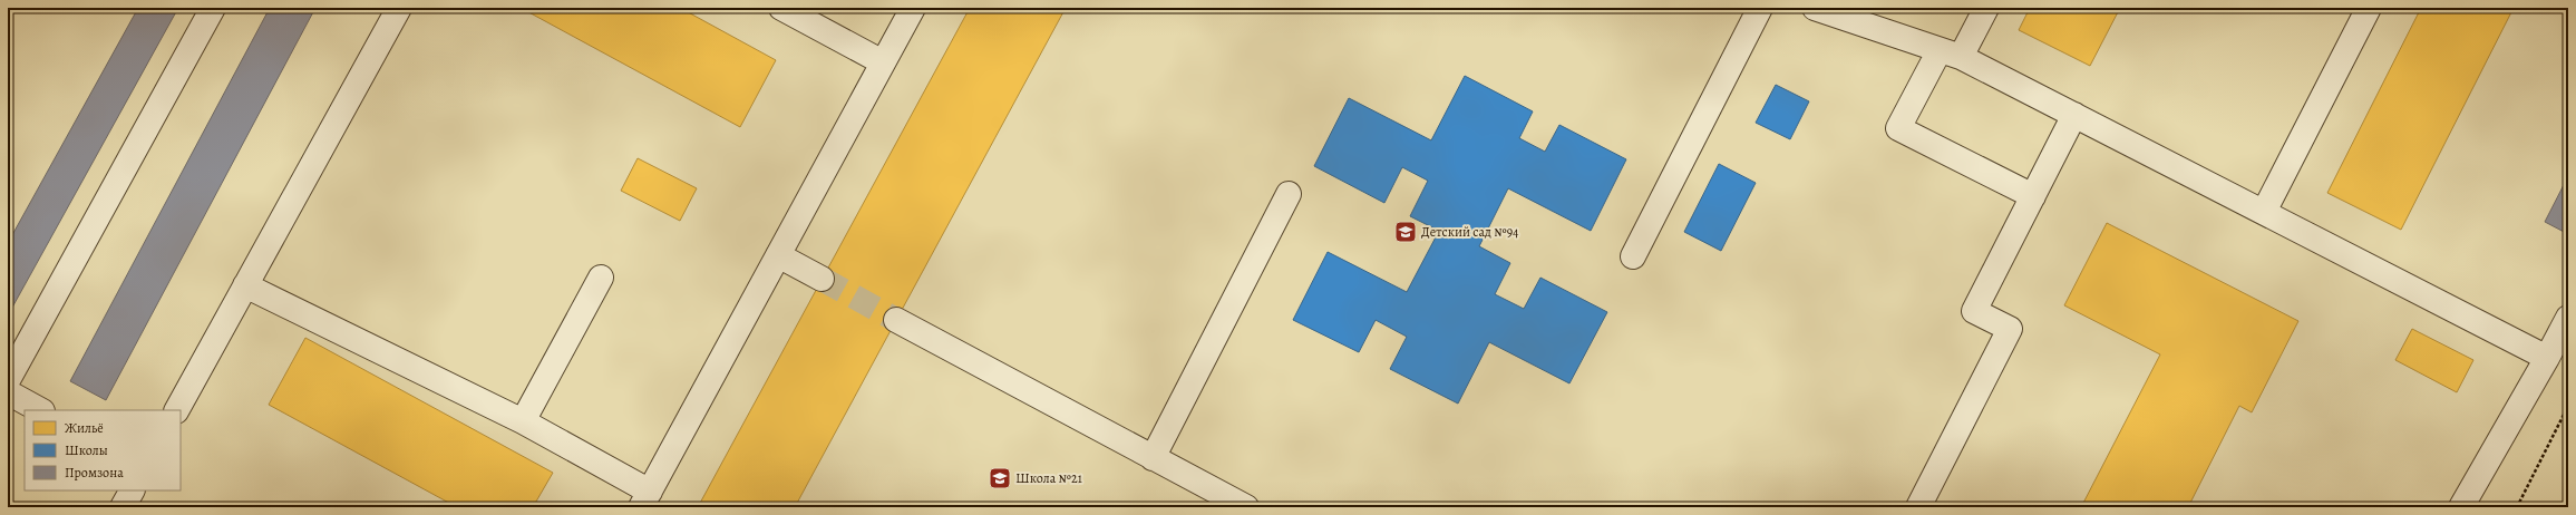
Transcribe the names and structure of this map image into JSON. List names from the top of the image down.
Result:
{
  "places": {
    "school or university": ["Детский сад №94", "Школа №21"]
  },
  "legend": ["Жильё", "Школы", "Промзона"]
}
